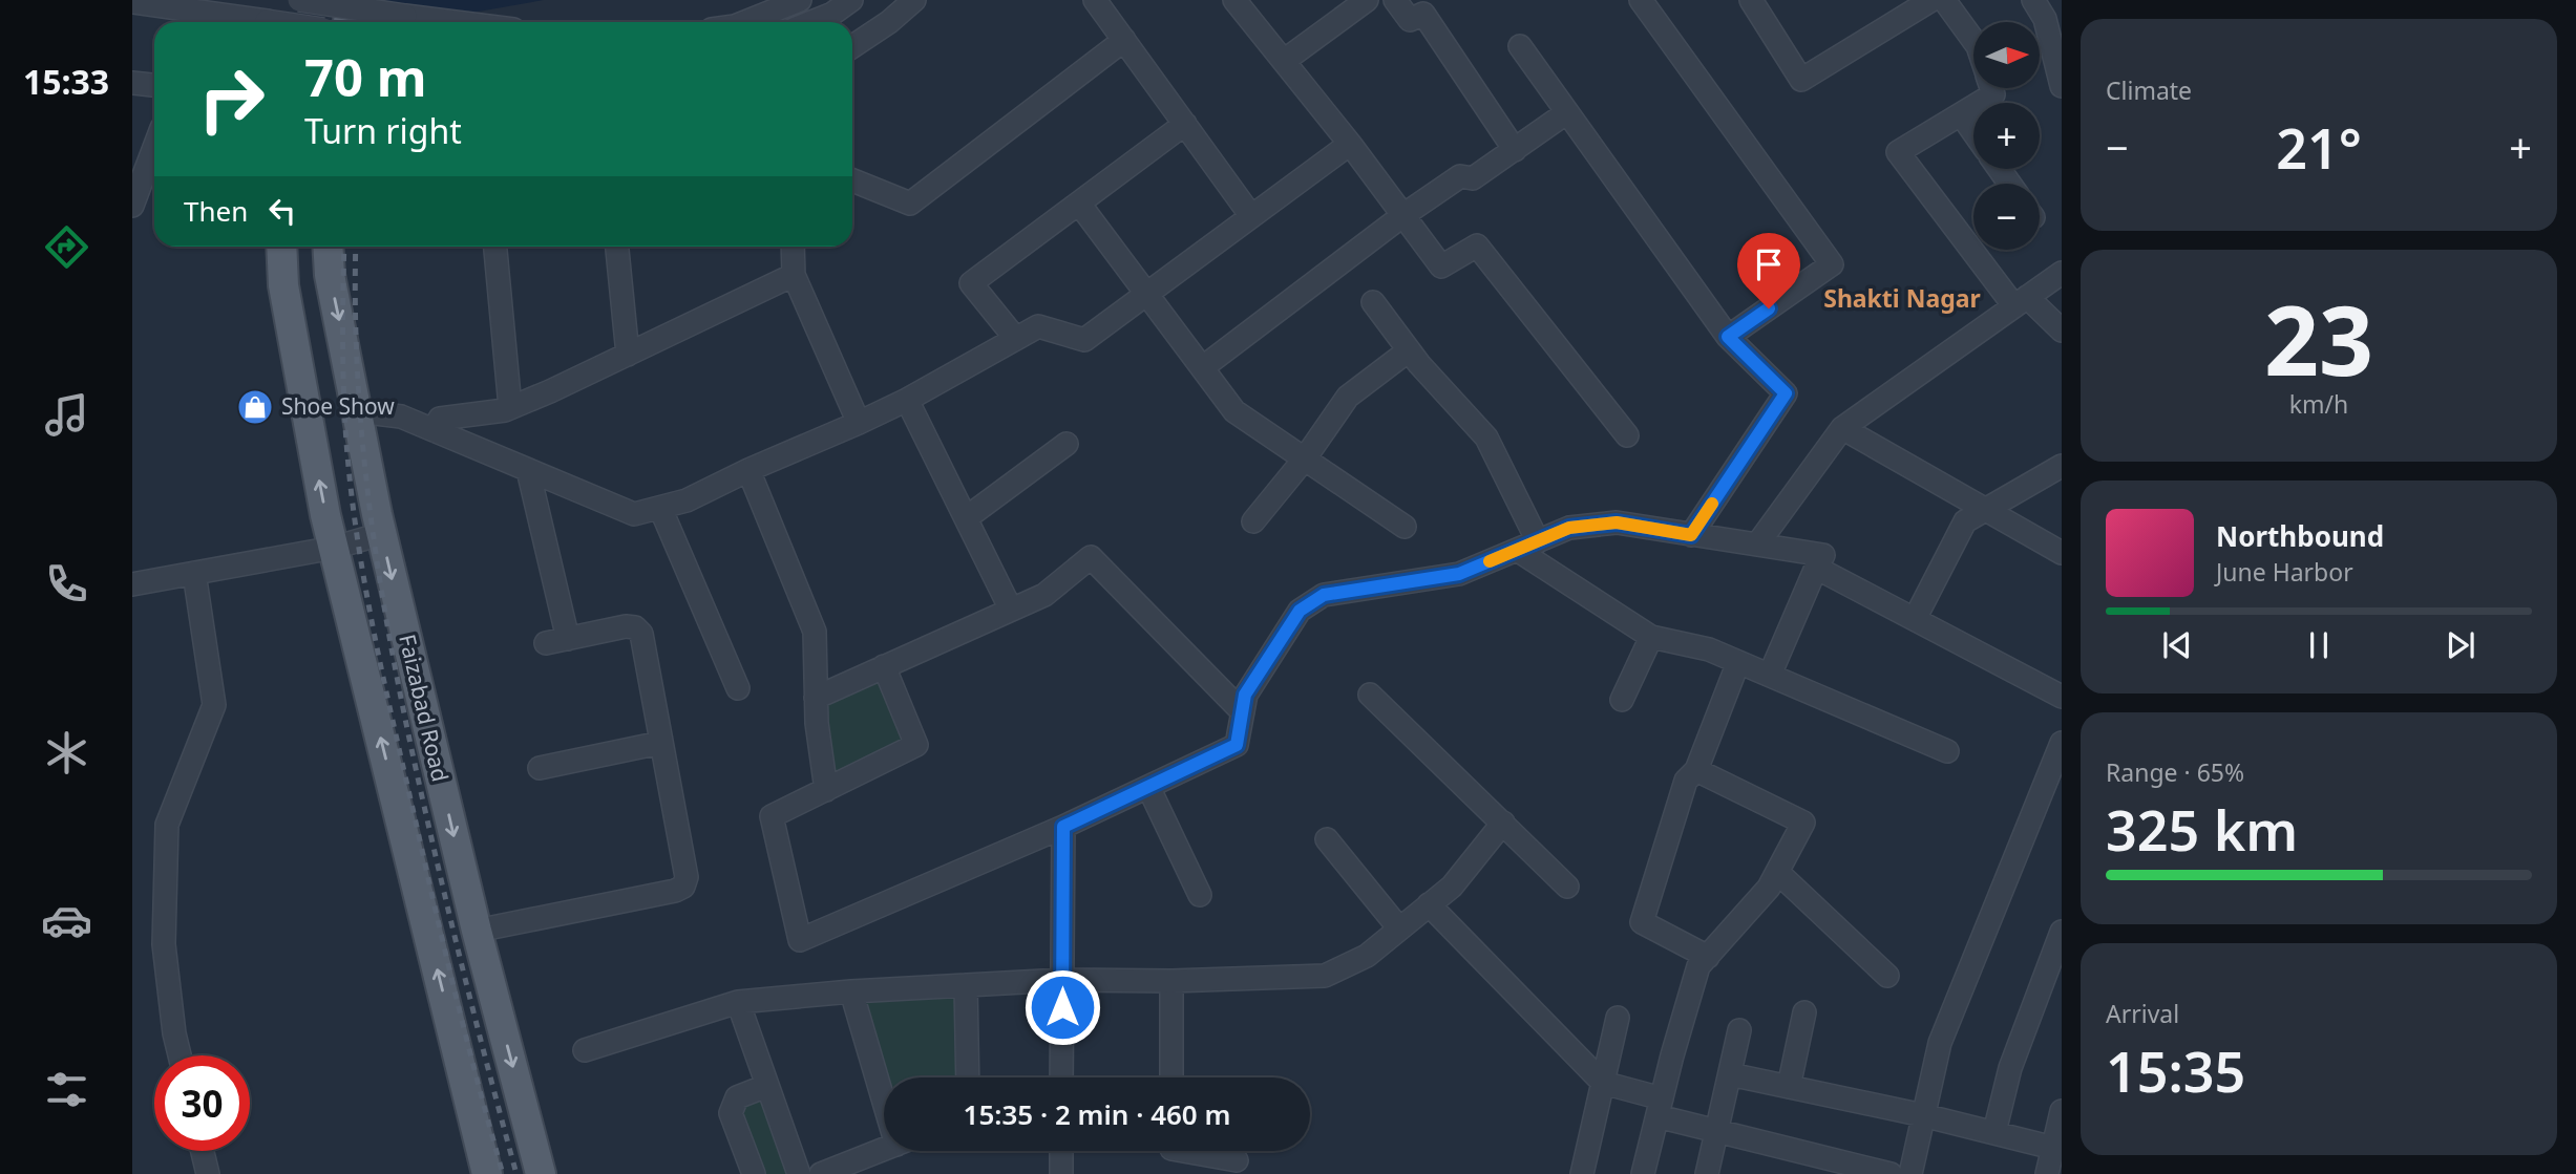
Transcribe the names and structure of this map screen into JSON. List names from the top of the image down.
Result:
{
  "streets": {
    "main road": ["Faizabad Road"]
  },
  "districts": ["Shakti Nagar"],
  "places": {
    "shop": ["Shoe Show"]
  },
  "north": "right",
  "page": {
    "tabs": "15:33",
    "tile": [
      "Climate",
      ["23", "km/h"],
      ["Range · 65%", "325 km"],
      ["Arrival", "15:35"]
    ],
    "map_buttons": ["+", "−"],
    "turn": ["70 m", "Turn right"],
    "heat": ["−", "21°", "+"],
    "then": "Then",
    "song": ["Northbound", "June Harbor"],
    "limit": "30",
    "trip": "15:35 · 2 min · 460 m"
  }
}
